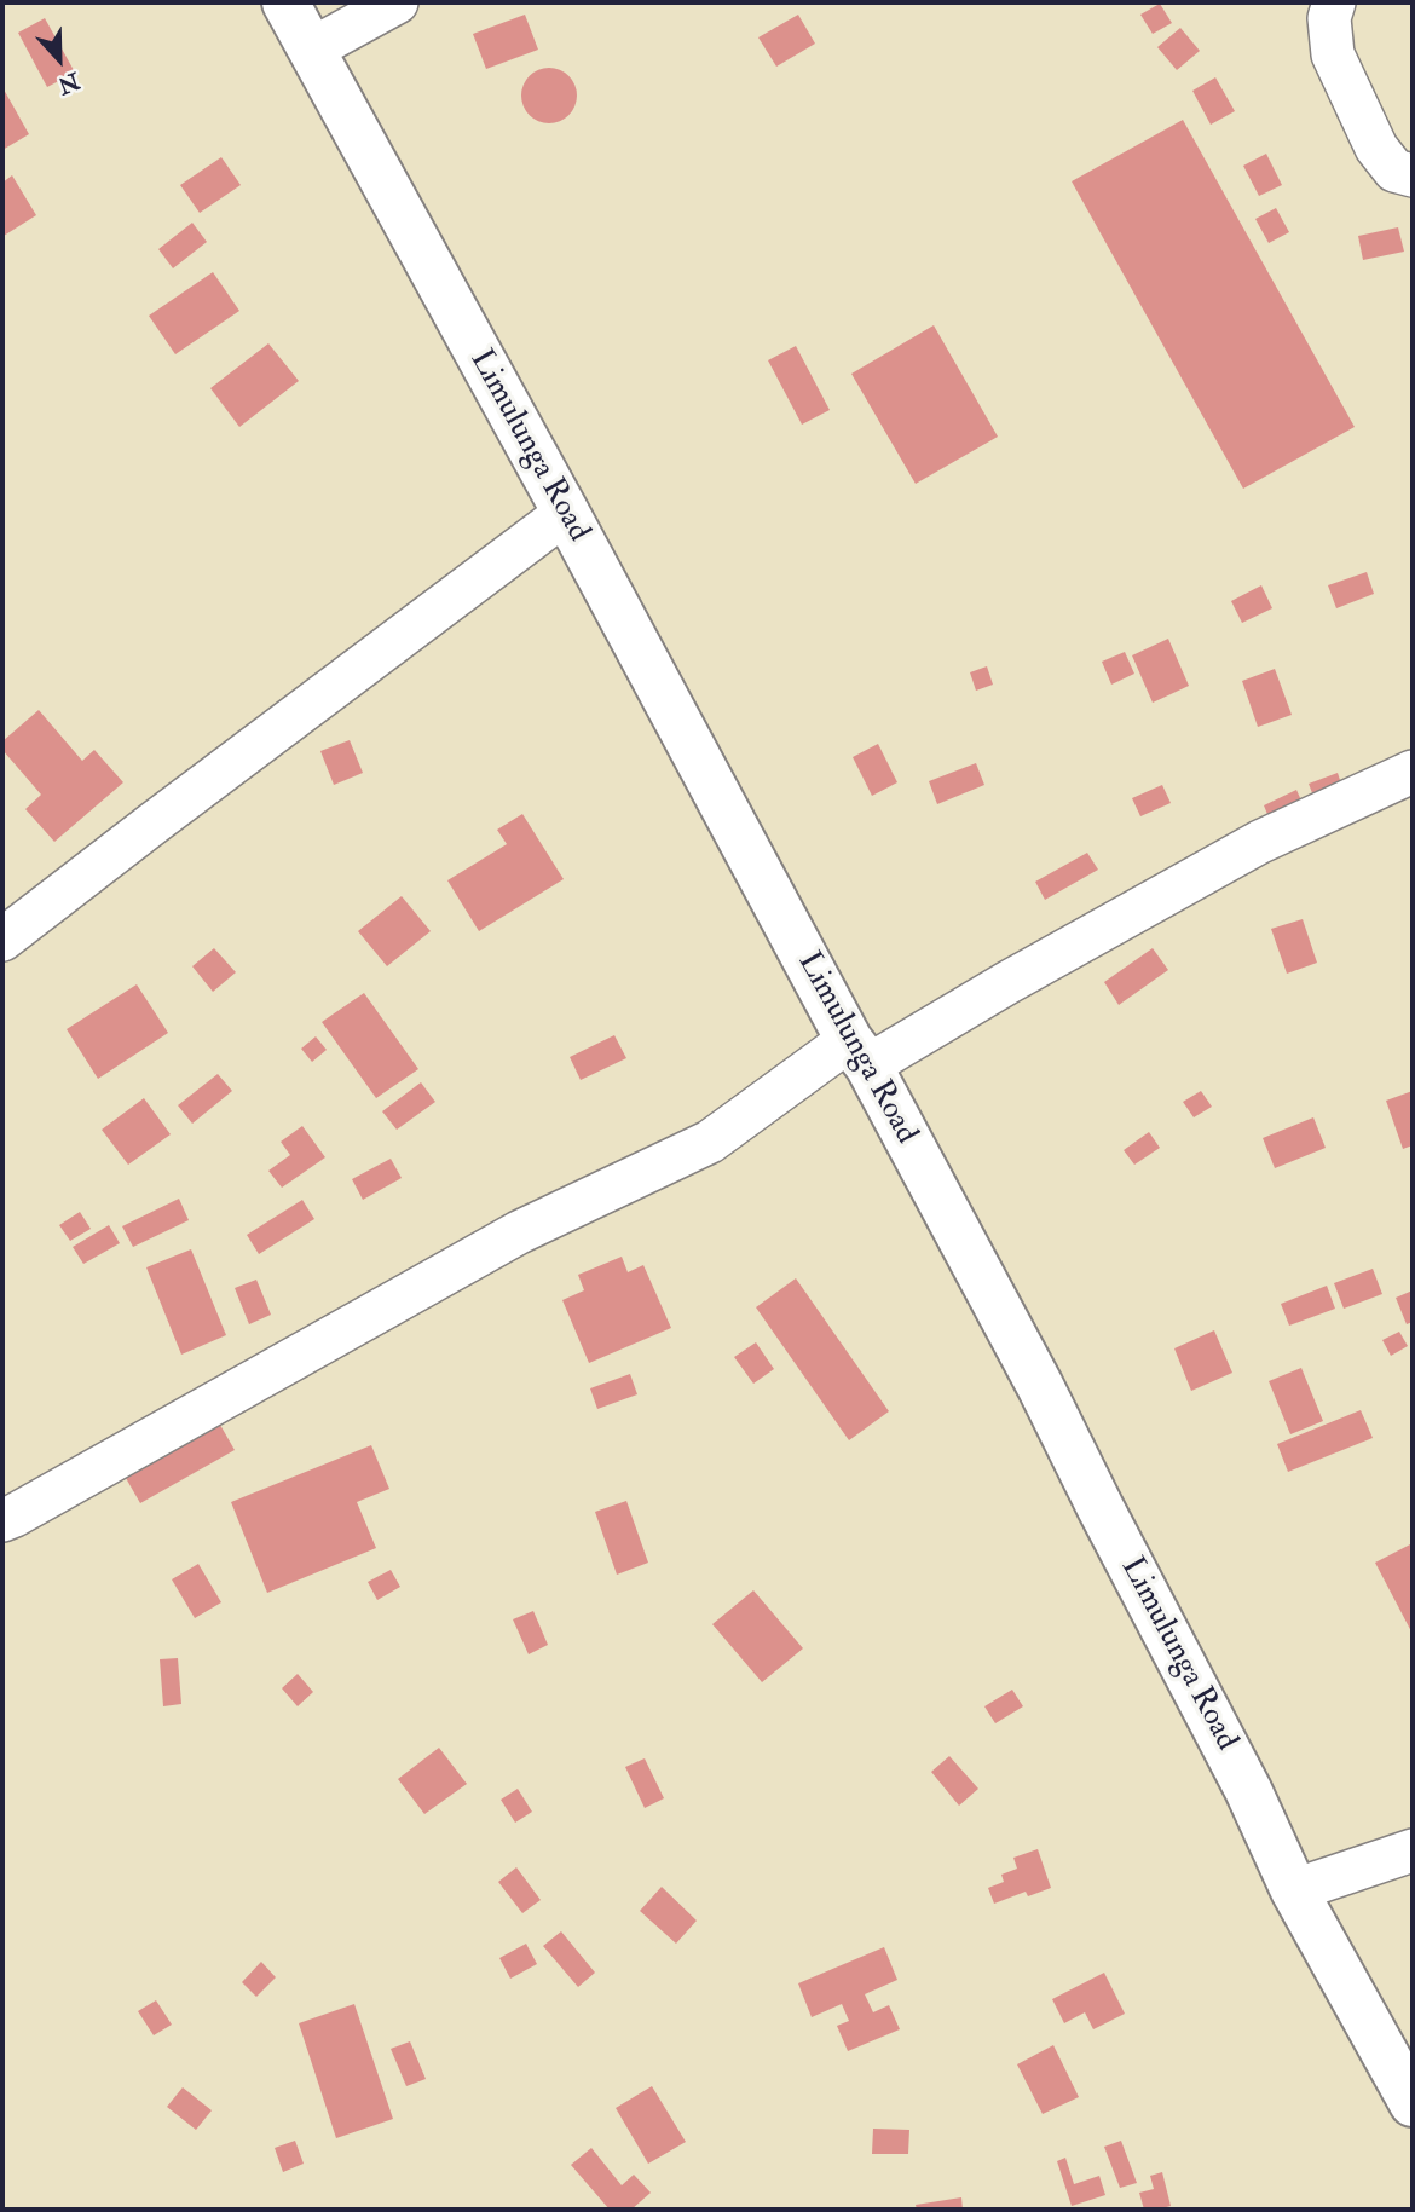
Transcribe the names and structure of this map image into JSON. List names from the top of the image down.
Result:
{
  "streets": {
    "main road": ["Limulunga Road"]
  },
  "north": "bottom"
}
